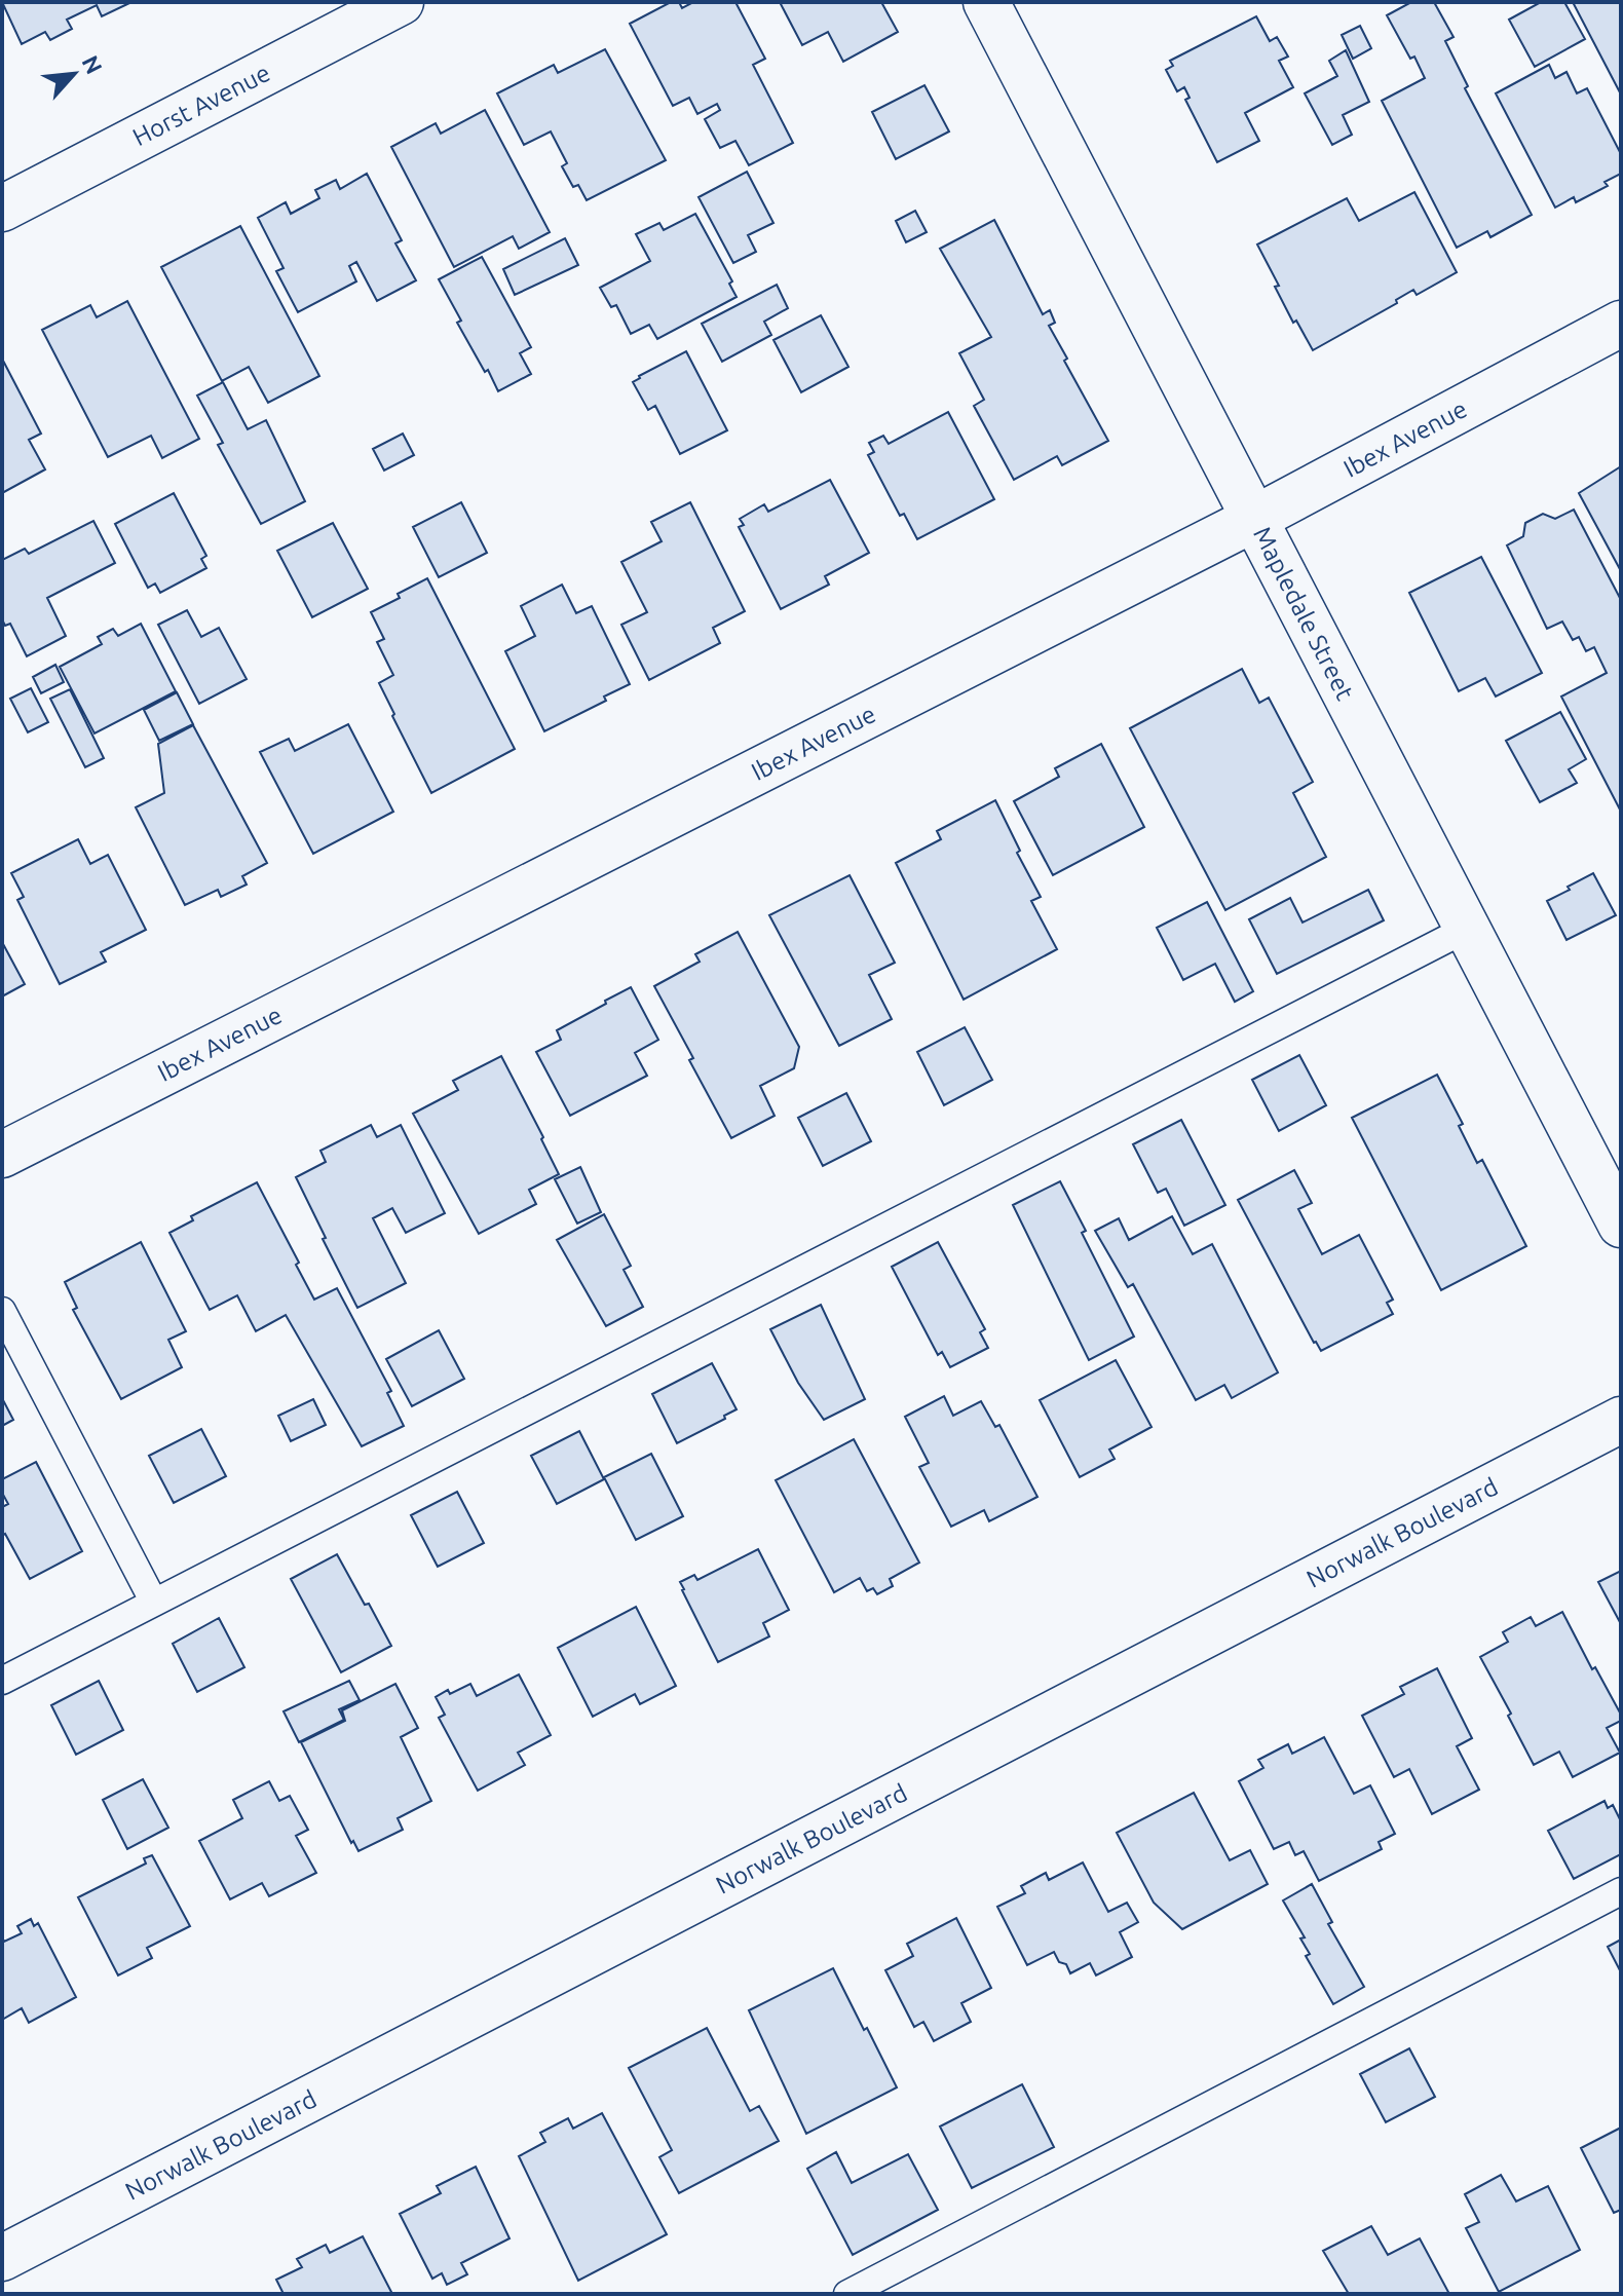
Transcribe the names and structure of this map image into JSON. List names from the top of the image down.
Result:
{
  "streets": {
    "street": [
      "Horst Avenue",
      "Ibex Avenue",
      "Mapledale Street",
      "Norwalk Boulevard"
    ]
  },
  "crossings": [
    ["Ibex Avenue", "Mapledale Street"]
  ],
  "north": "top right"
}
